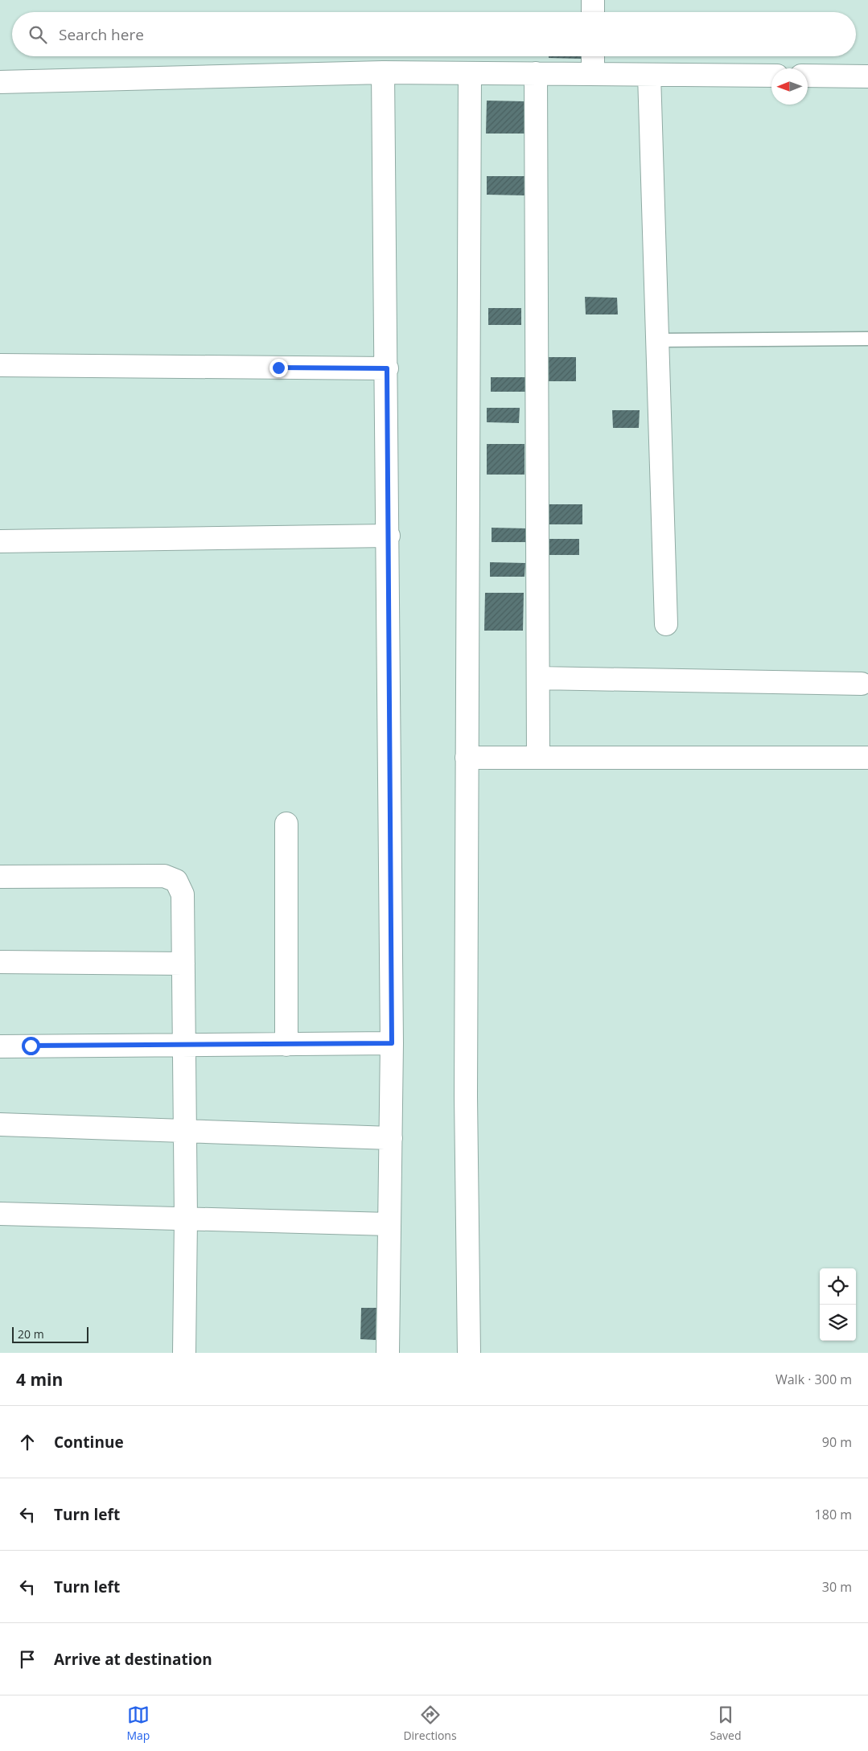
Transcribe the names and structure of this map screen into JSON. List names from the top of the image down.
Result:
{
  "scale_bar": "20 m",
  "north": "left",
  "page": {
    "search": "Search here",
    "scale": "20 m",
    "heading": ["4 min", "Walk · 300 m"],
    "list": [
      ["Continue", "90 m"],
      ["Turn left", "180 m"],
      ["Turn left", "30 m"],
      "Arrive at destination"
    ],
    "nav": ["Map", "Directions", "Saved"]
  }
}
